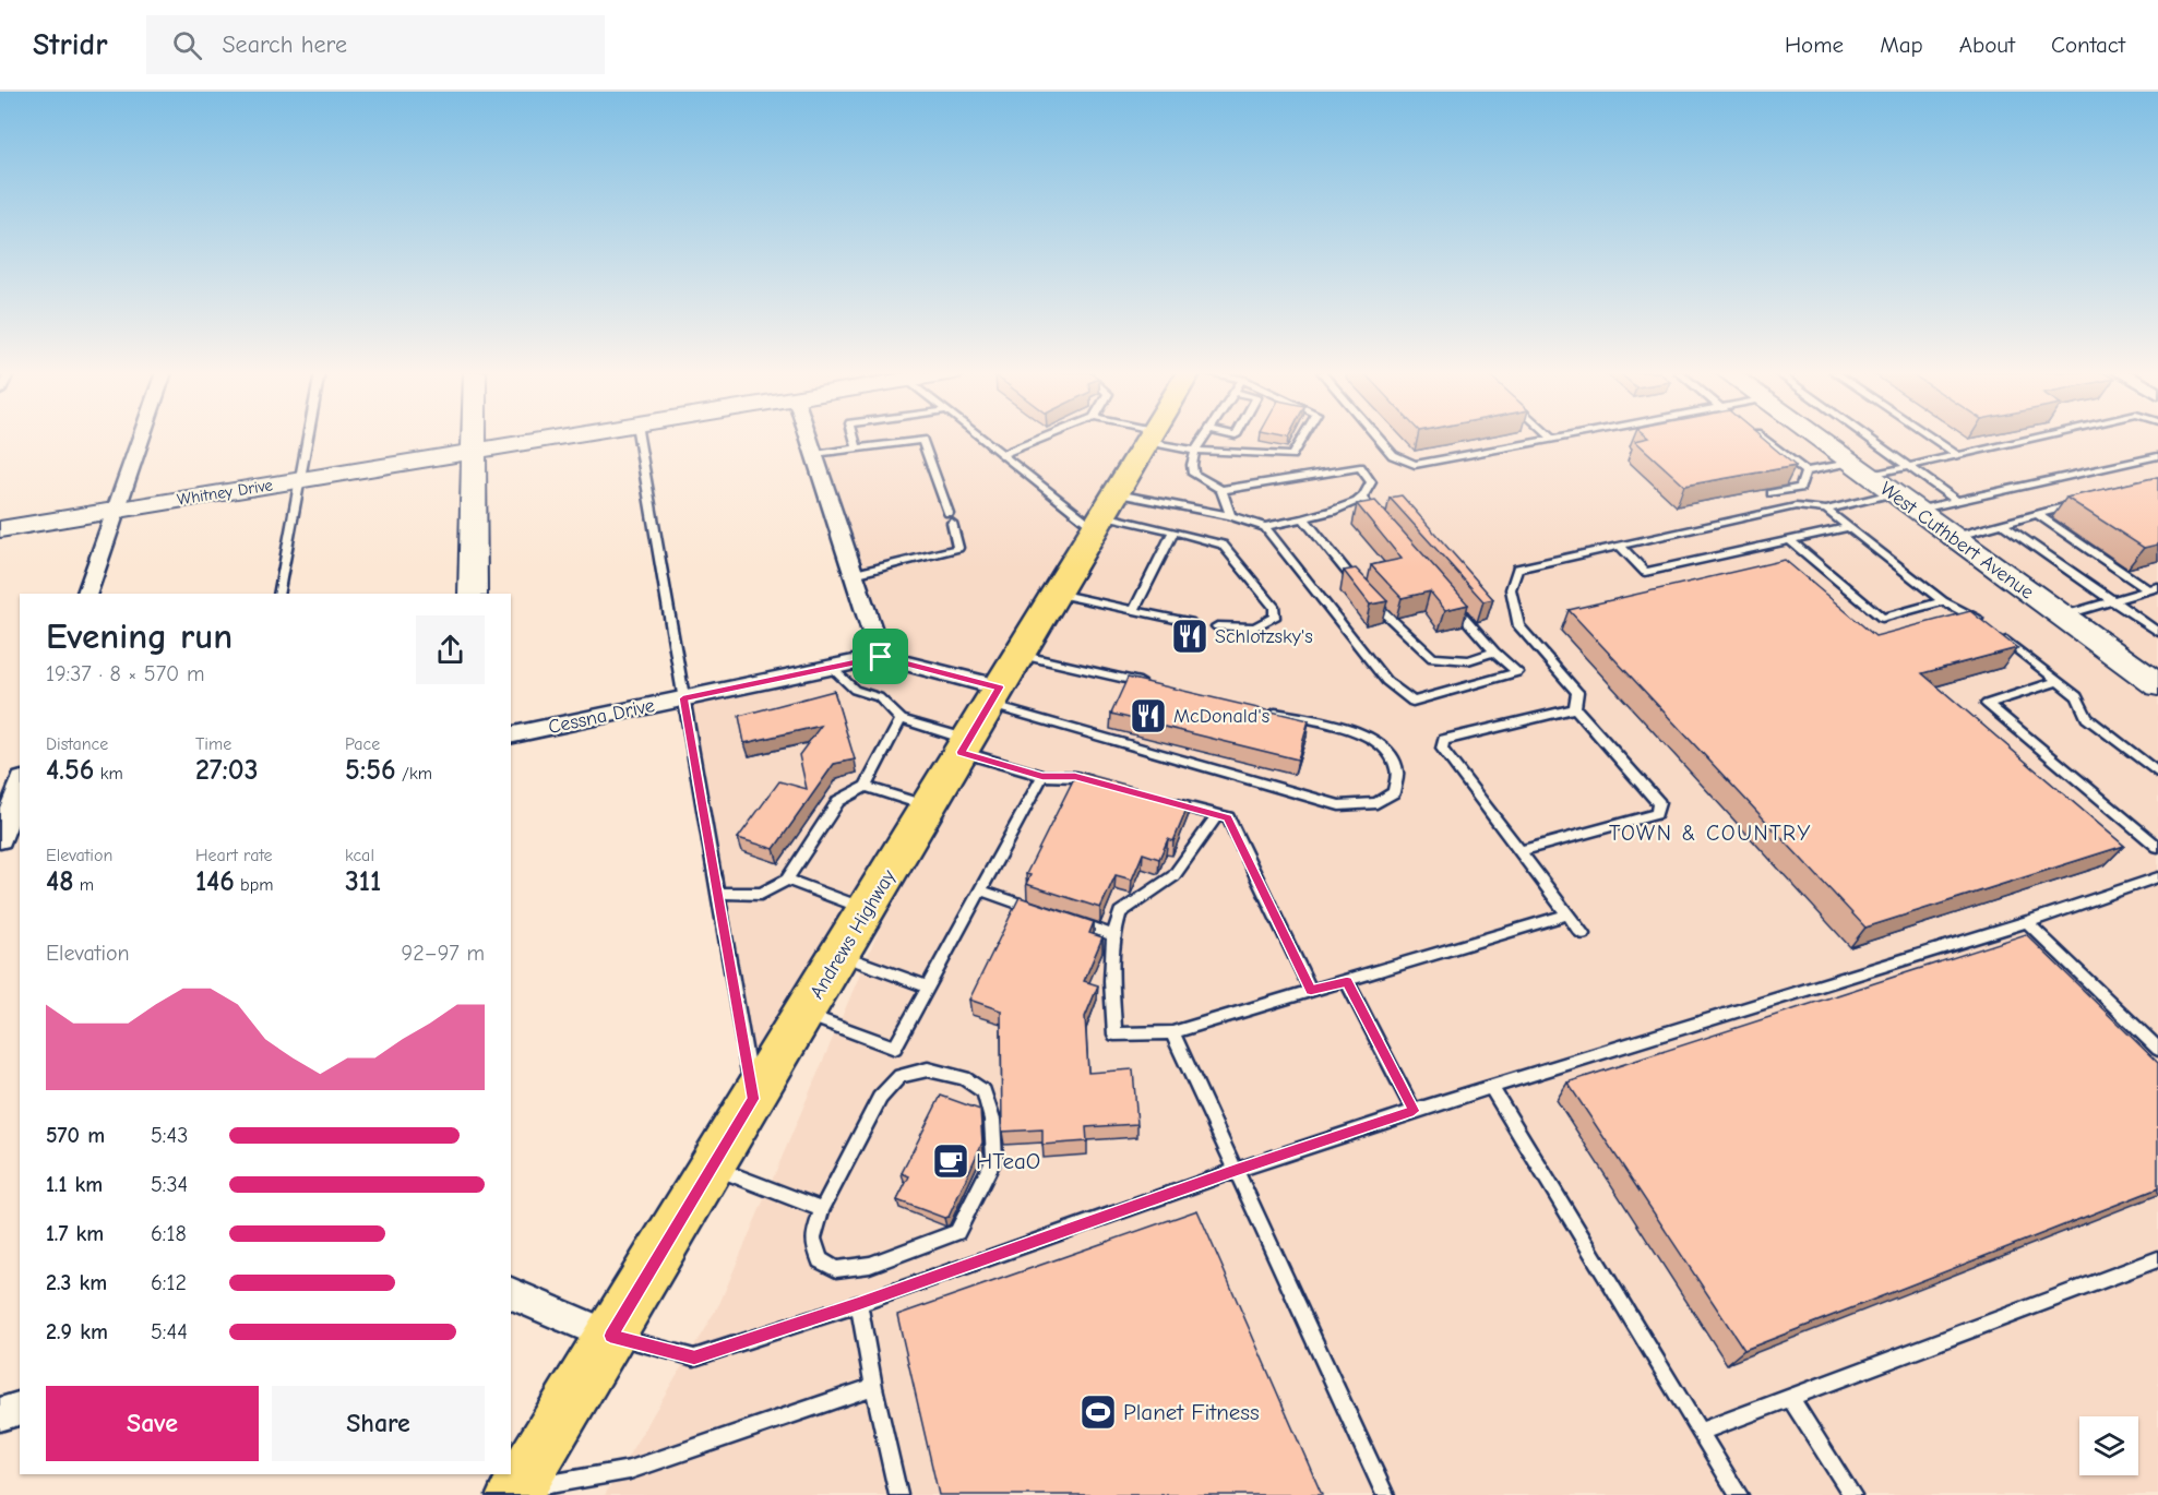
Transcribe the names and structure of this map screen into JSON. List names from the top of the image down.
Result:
{
  "streets": {
    "main road": ["Andrews Highway"],
    "street": ["Whitney Drive", "West Cuthbert Avenue", "Cessna Drive"]
  },
  "crossings": [
    ["Cessna Drive", "Andrews Highway"]
  ],
  "districts": ["TOWN & COUNTRY"],
  "places": {
    "restaurant": ["Schlotzsky's", "McDonald's"],
    "cafe": ["HTeaO"],
    "sports": ["Planet Fitness"]
  },
  "page": {
    "header": "Stridr",
    "search": "Search here",
    "nav": [
      "Home",
      "Map",
      "About",
      "Contact"
    ],
    "heading": ["Evening run", "19:37 · 8 × 570 m"],
    "stats": [
      ["Distance", "4.56 km"],
      ["Time", "27:03"],
      ["Pace", "5:56 /km"],
      ["Elevation", "48 m"],
      ["Heart rate", "146 bpm"],
      ["kcal", "311"]
    ],
    "chart": ["Elevation", "92–97 m"],
    "list": [
      {
        "name": "570 m",
        "note": "5:43"
      },
      {
        "name": "1.1 km",
        "note": "5:34"
      },
      {
        "name": "1.7 km",
        "note": "6:18"
      },
      {
        "name": "2.3 km",
        "note": "6:12"
      },
      {
        "name": "2.9 km",
        "note": "5:44"
      }
    ],
    "buttons": ["Save", "Share"]
  }
}
